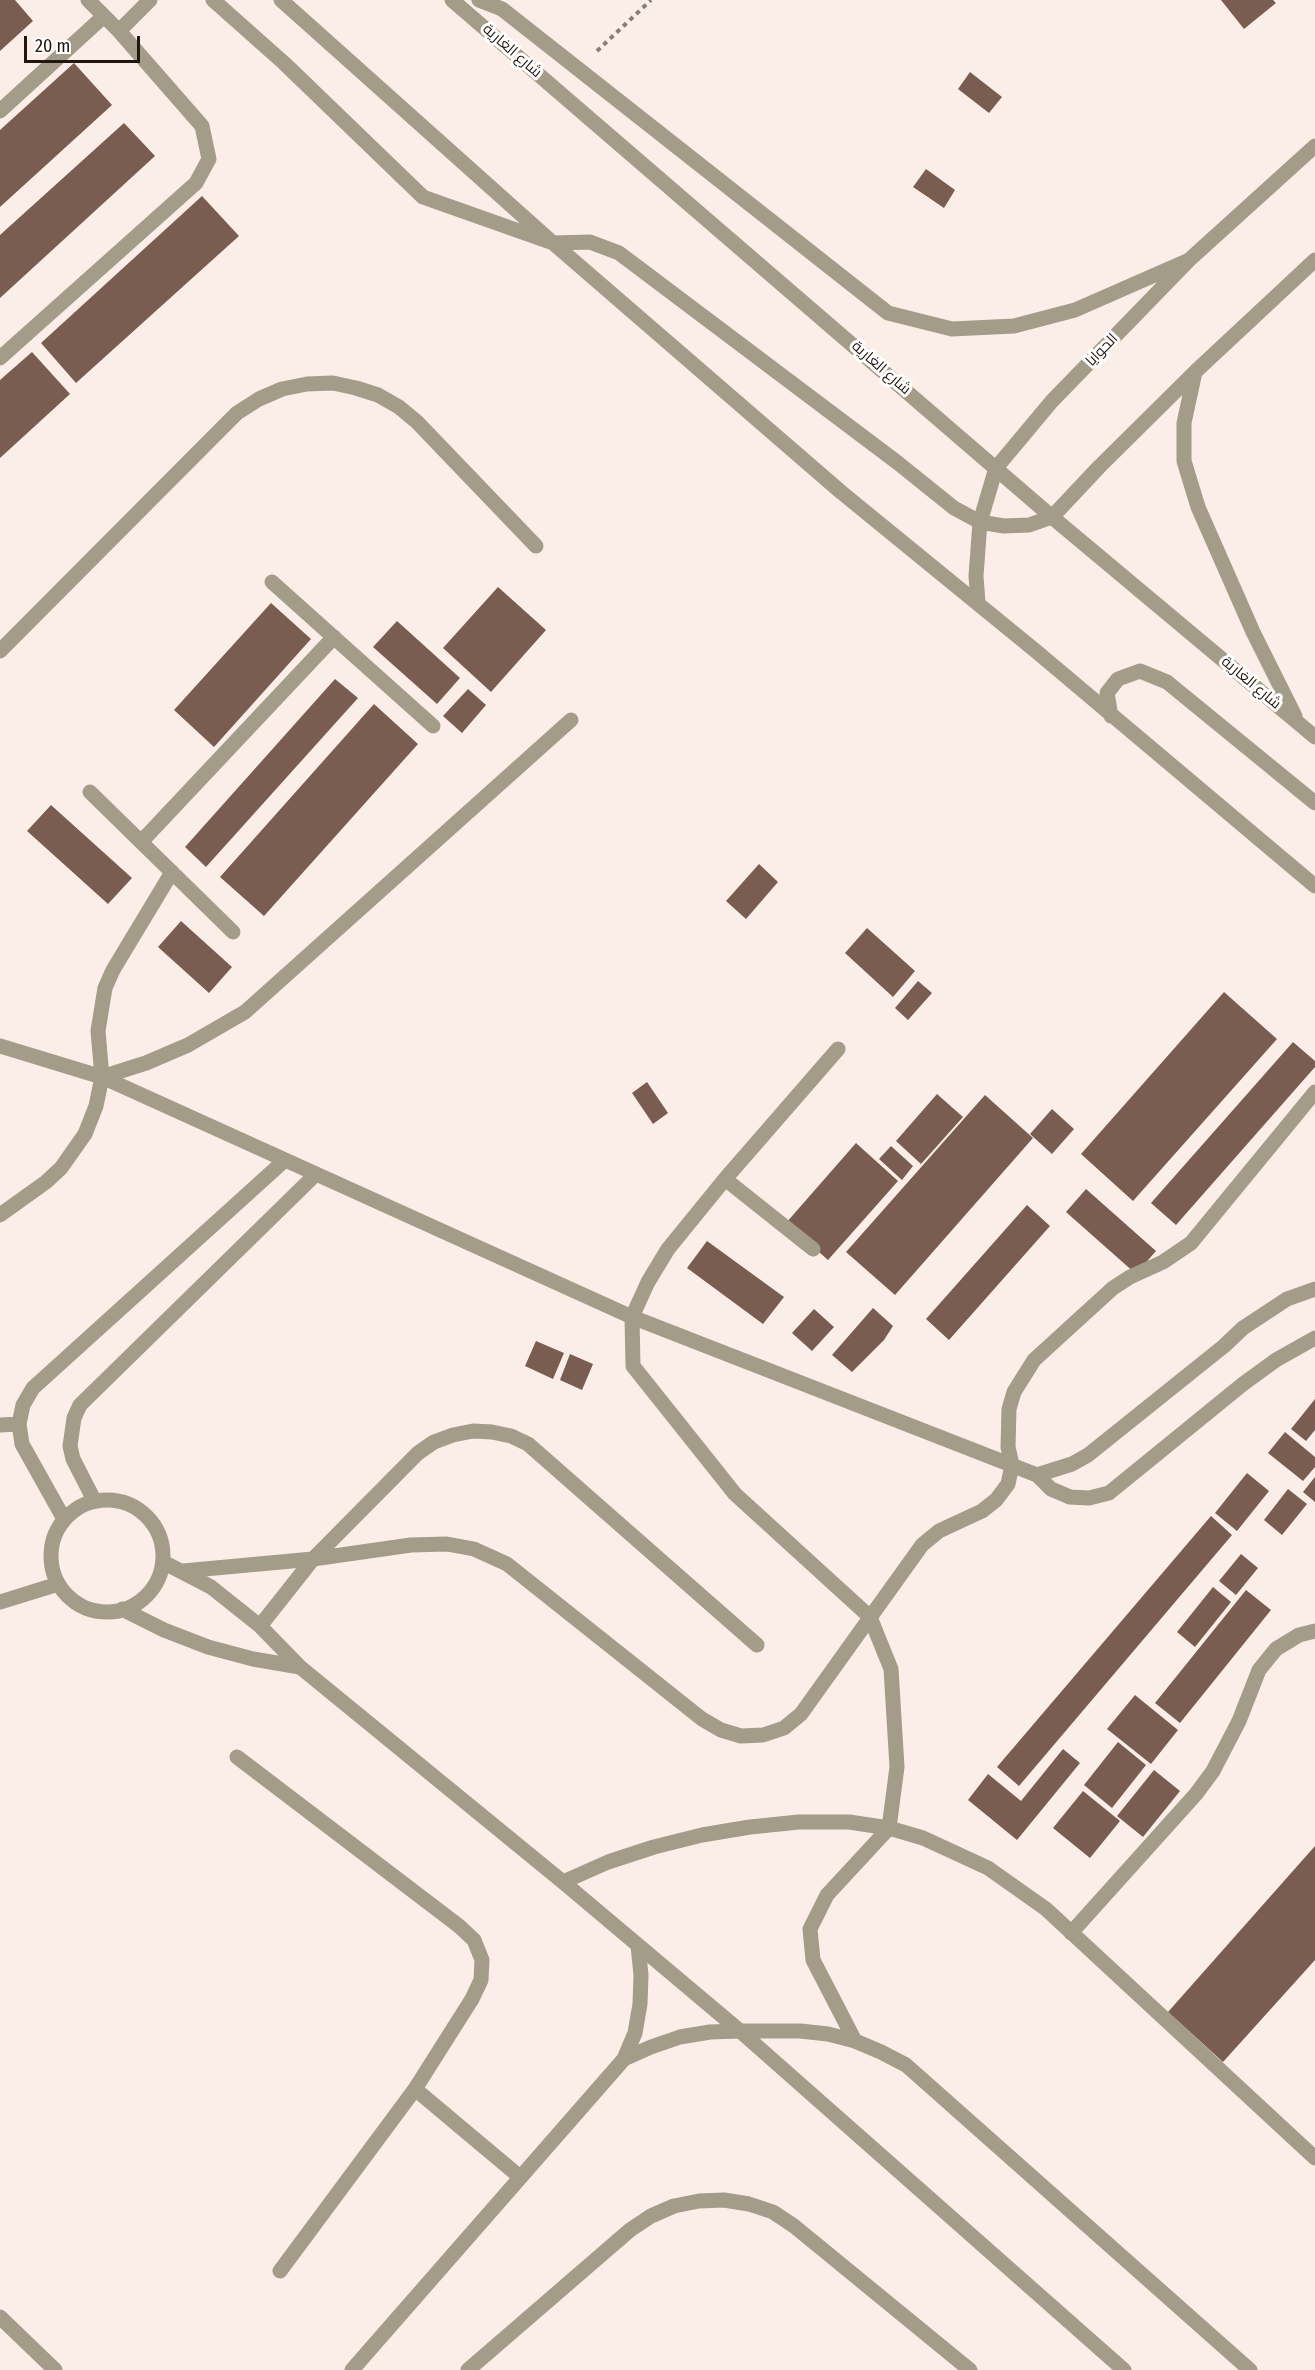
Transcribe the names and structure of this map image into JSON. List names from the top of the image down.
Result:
{
  "streets": {
    "street": ["شارع الغارية", "الحوايا"]
  },
  "crossings": [
    ["شارع الغارية", "الحوايا"]
  ],
  "scale_bar": "20 m"
}
